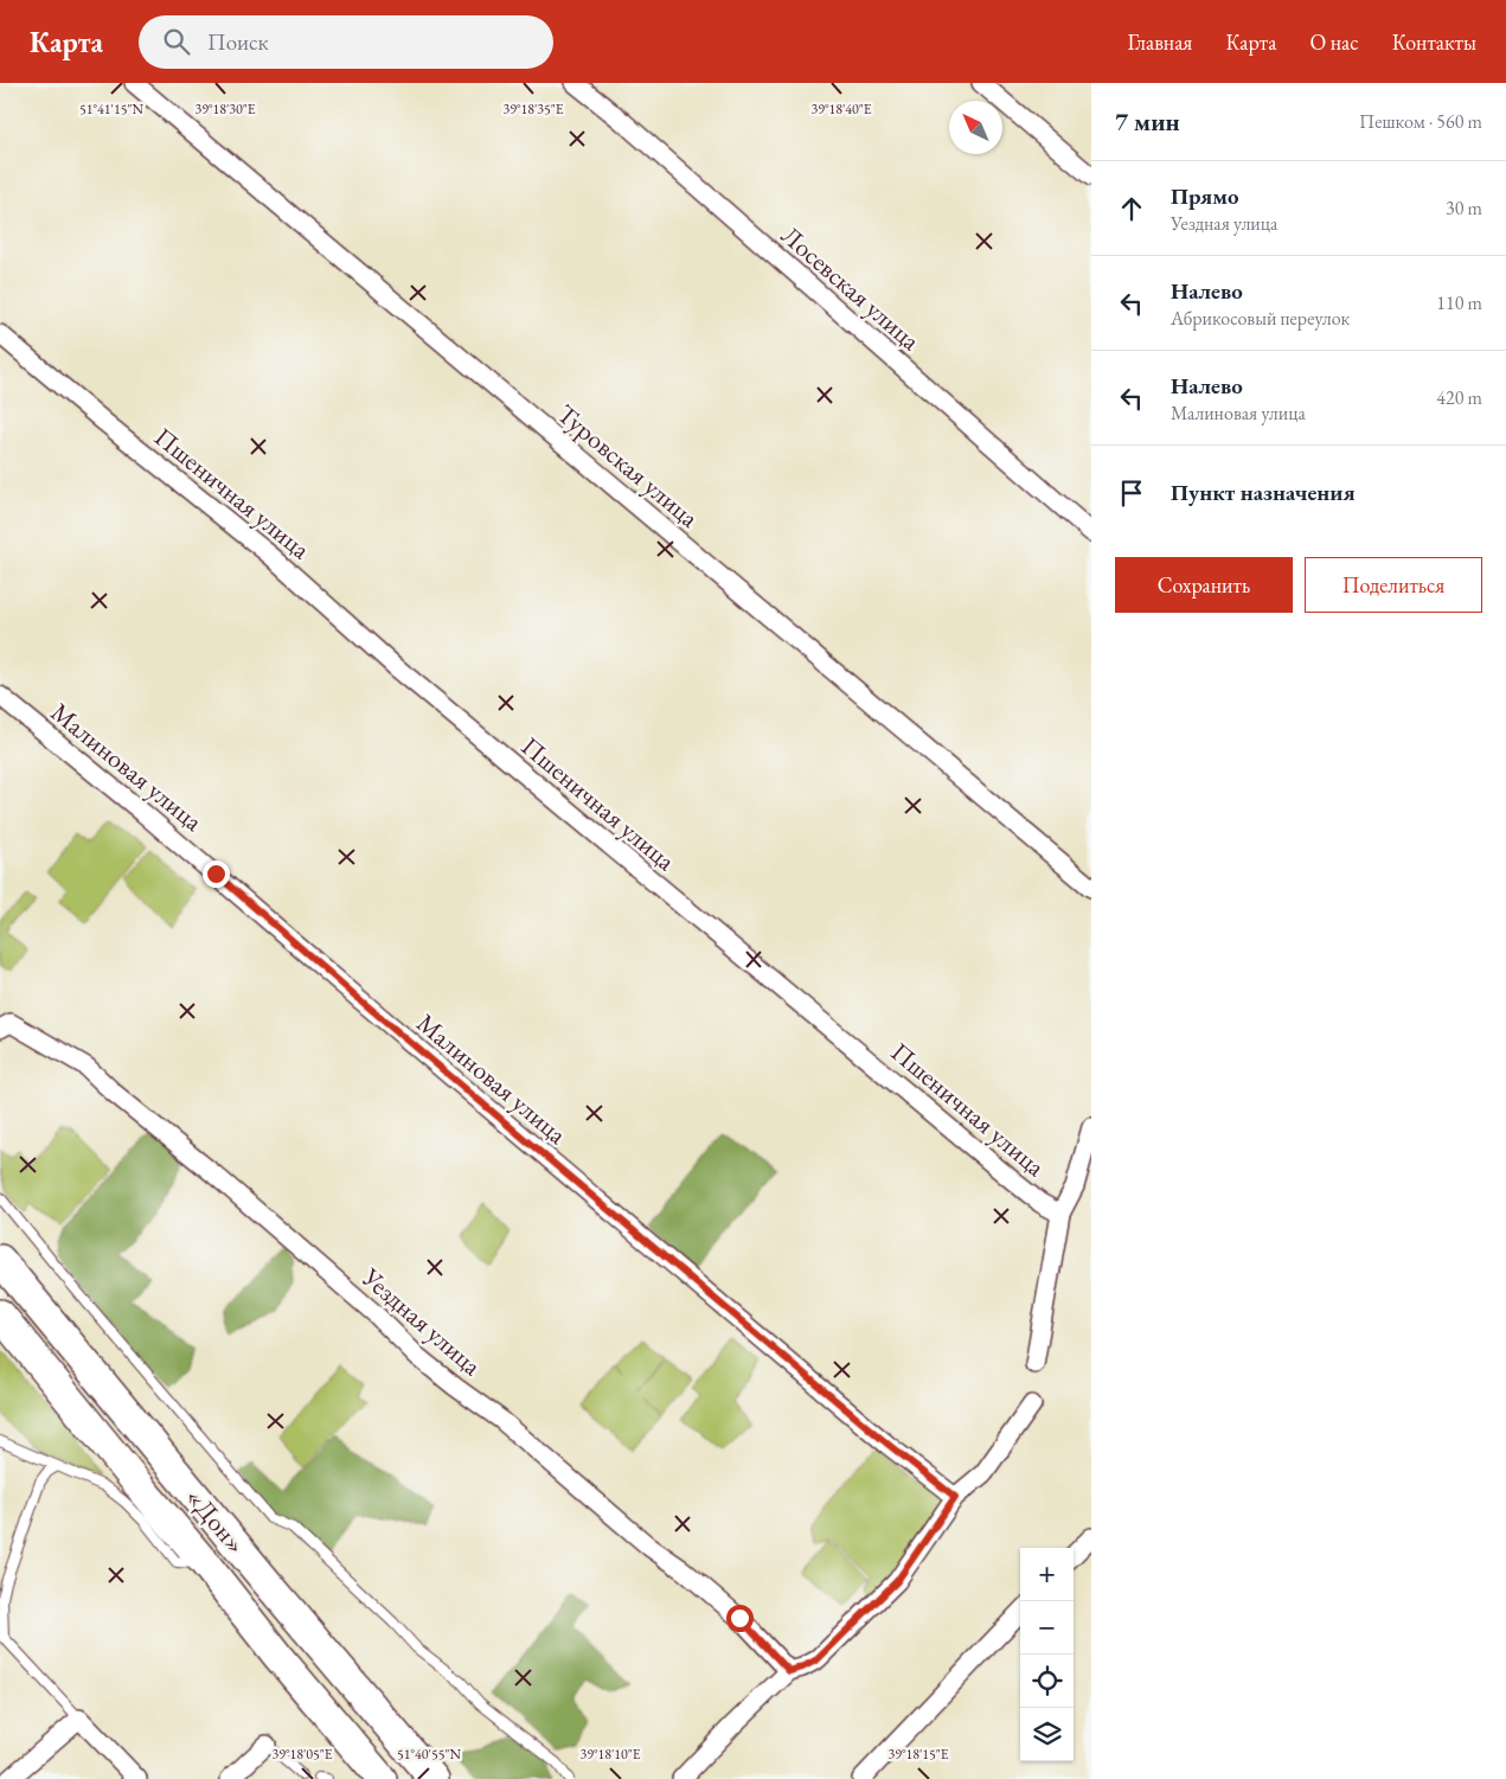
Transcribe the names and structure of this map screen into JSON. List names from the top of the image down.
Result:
{
  "streets": {
    "highway": ["«Дон»"],
    "street": [
      "Лосевская улица",
      "Туровская улица",
      "Пшеничная улица",
      "Малиновая улица",
      "Уездная улица"
    ]
  },
  "north": "top left",
  "page": {
    "header": "Карта",
    "search": "Поиск",
    "nav": [
      "Главная",
      "Карта",
      "О нас",
      "Контакты"
    ],
    "heading": ["7 мин", "Пешком · 560 m"],
    "list": [
      ["Прямо", "Уездная улица", "30 m"],
      ["Налево", "Абрикосовый переулок", "110 m"],
      ["Налево", "Малиновая улица", "420 m"],
      "Пункт назначения"
    ],
    "buttons": ["Сохранить", "Поделиться"],
    "map_buttons": ["+", "−"]
  },
  "coordinates": [
    "51°41'15\"N",
    "39°18'30\"E",
    "39°18'40\"E",
    "39°18'35\"E",
    "39°18'05\"E",
    "39°18'10\"E",
    "39°18'15\"E",
    "51°40'55\"N"
  ]
}
